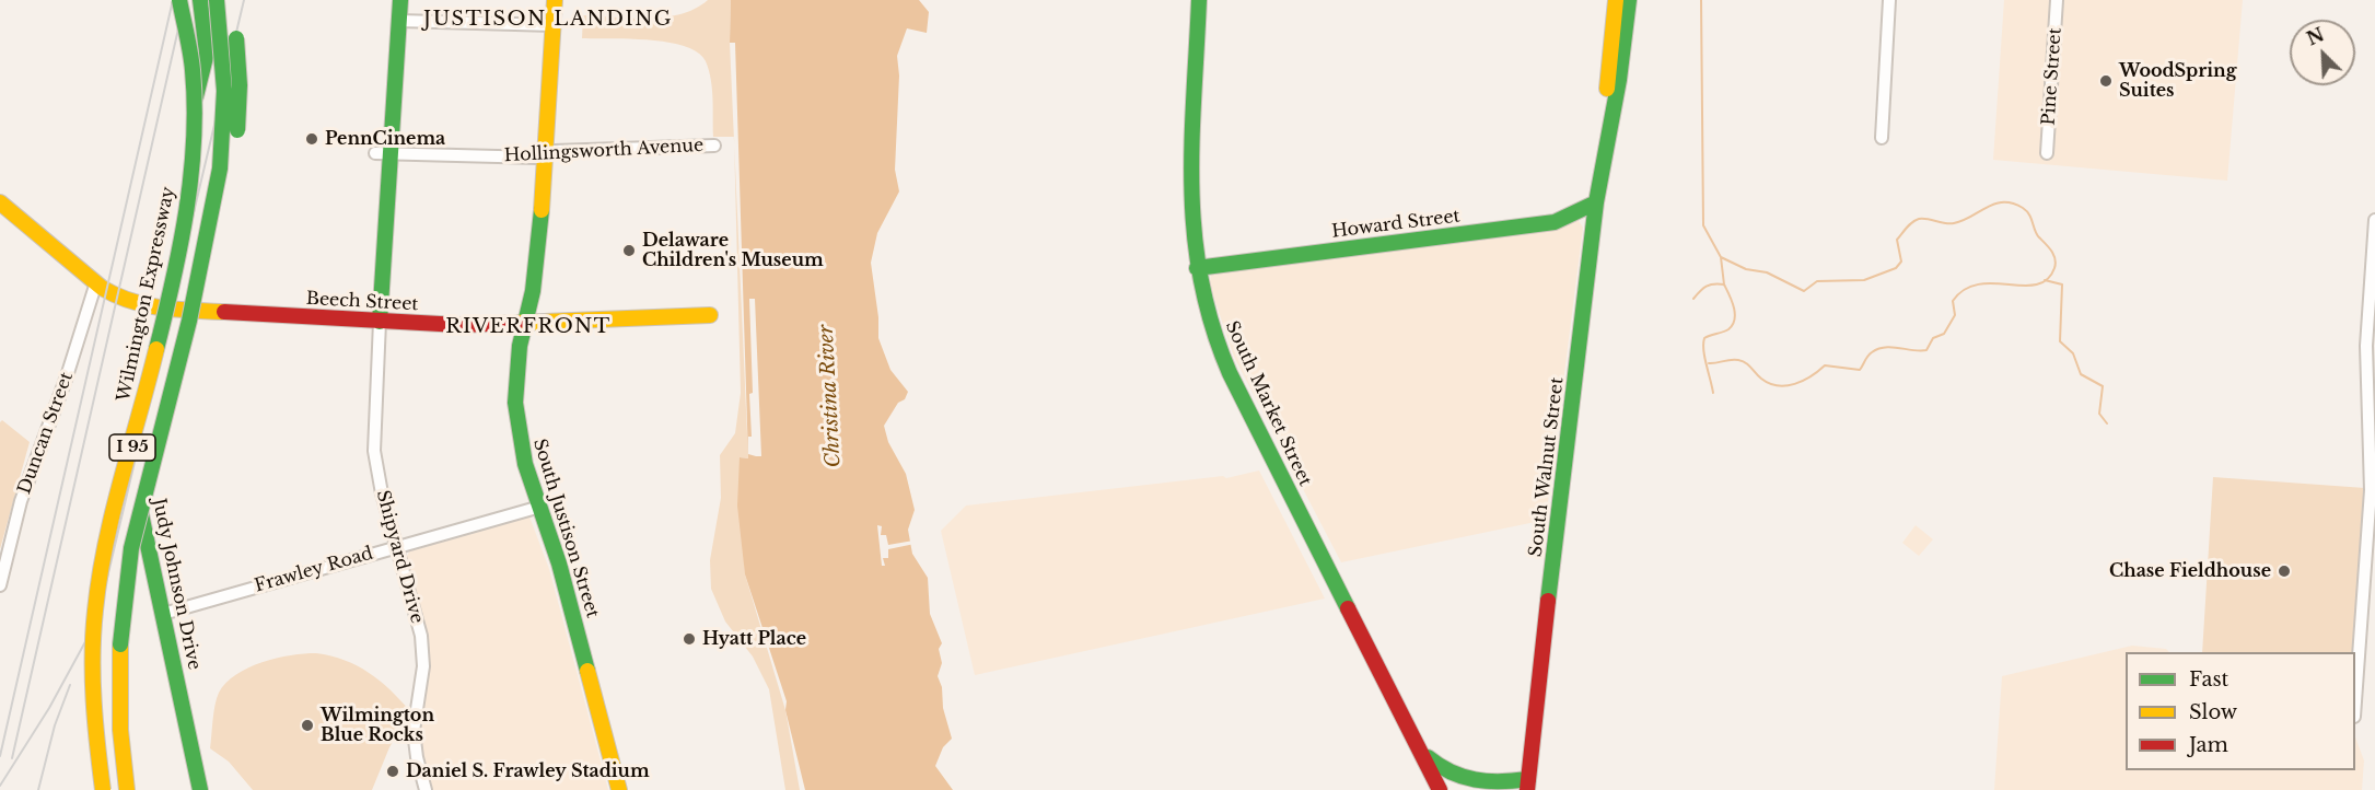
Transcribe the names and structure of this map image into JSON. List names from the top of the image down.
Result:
{
  "streets": {
    "main road": [
      "Howard Street",
      "Wilmington Expressway",
      "Beech Street",
      "South Market Street",
      "I 95",
      "South Walnut Street",
      "South Justison Street",
      "Judy Johnson Drive"
    ],
    "street": [
      "Pine Street",
      "Hollingsworth Avenue",
      "Duncan Street",
      "Shipyard Drive",
      "Frawley Road"
    ]
  },
  "crossings": [
    ["Hollingsworth Avenue", "South Justison Street"],
    ["Howard Street", "South Market Street"],
    ["Howard Street", "South Walnut Street"],
    ["Beech Street", "Duncan Street"],
    ["Beech Street", "South Justison Street"],
    ["Beech Street", "Shipyard Drive"],
    ["Beech Street", "Judy Johnson Drive"],
    ["South Justison Street", "Frawley Road"],
    ["Shipyard Drive", "Frawley Road"],
    ["Frawley Road", "Judy Johnson Drive"]
  ],
  "districts": ["JUSTISON LANDING", "RIVERFRONT"],
  "water": ["Christina River"],
  "places": [
    "WoodSpring Suites",
    "PennCinema",
    "Delaware Children's Museum",
    "Chase Fieldhouse",
    "Hyatt Place",
    "Wilmington Blue Rocks",
    "Daniel S. Frawley Stadium"
  ],
  "legend": ["Fast", "Slow", "Jam"],
  "north": "top left"
}
